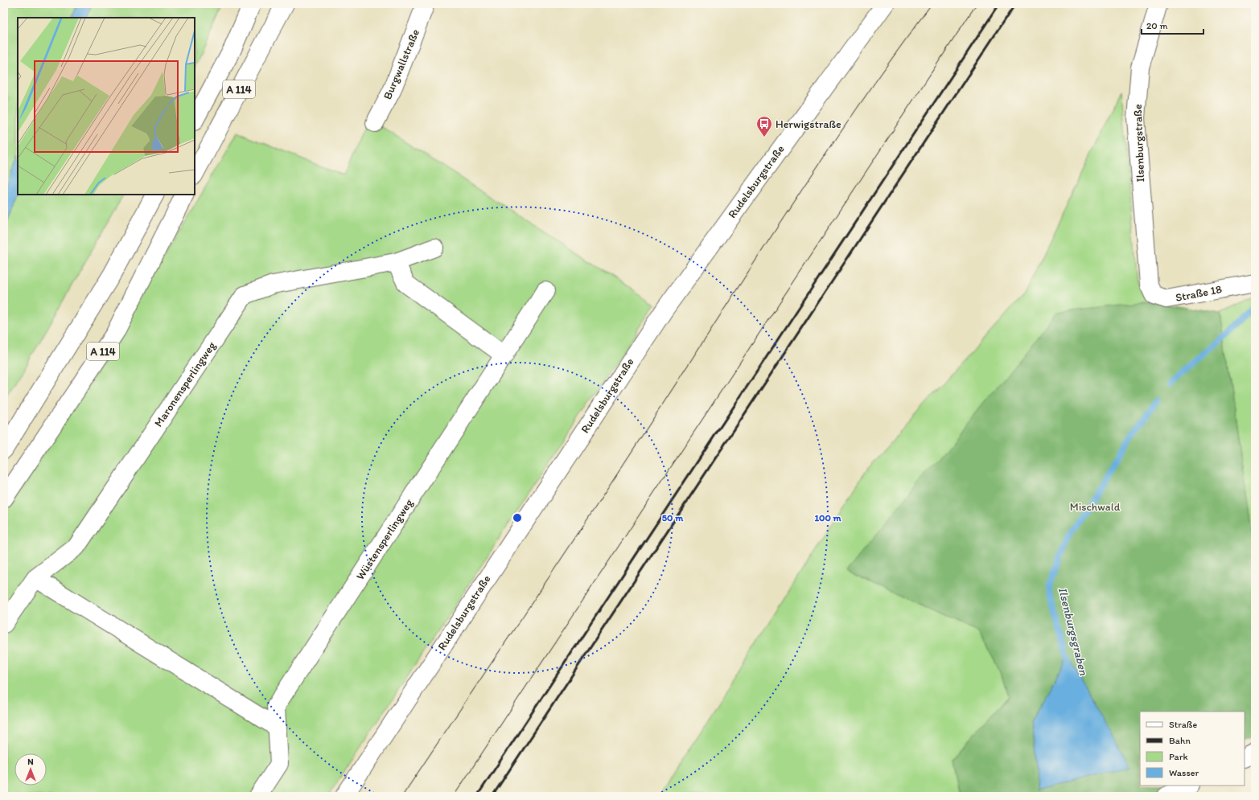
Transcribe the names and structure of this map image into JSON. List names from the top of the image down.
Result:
{
  "streets": {
    "main road": [
      "Burgwallstraße",
      "A 114",
      "Ilsenburgstraße",
      "Rudelsburgstraße",
      "Straße 18",
      "Maronensperlingweg",
      "Wüstensperlingweg"
    ]
  },
  "crossings": [
    ["Ilsenburgstraße", "Straße 18"]
  ],
  "water": ["Ilsenburgsgraben"],
  "parks": ["Mischwald"],
  "places": {
    "bus stop": ["Herwigstraße"]
  },
  "legend": [
    "Straße",
    "Bahn",
    "Park",
    "Wasser"
  ],
  "scale_bar": "20 m",
  "north": "top",
  "rings": ["50 m", "100 m"]
}
